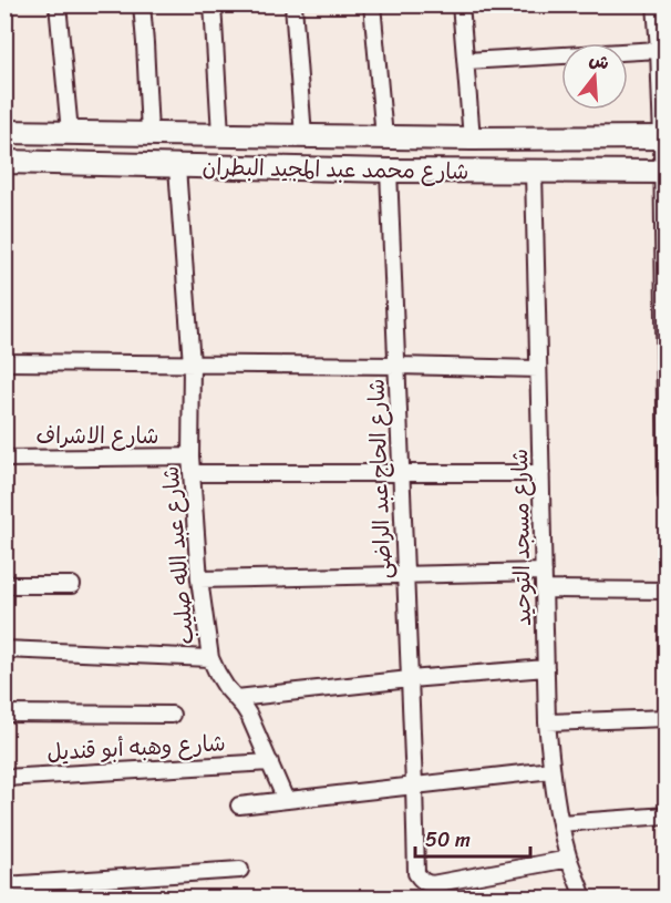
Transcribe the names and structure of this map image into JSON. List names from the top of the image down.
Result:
{
  "streets": {
    "street": [
      "شارع محمد عبد المجيد البطران",
      "شارع الاشراف",
      "شارع الحاج عبد الراضى",
      "شارع مسجد التوحيد",
      "شارع عبد الله صليب",
      "شارع وهبه أبو قنديل"
    ]
  },
  "crossings": [
    ["شارع محمد عبد المجيد البطران", "شارع الحاج عبد الراضى"],
    ["شارع محمد عبد المجيد البطران", "شارع مسجد التوحيد"],
    ["شارع محمد عبد المجيد البطران", "شارع عبد الله صليب"],
    ["شارع الاشراف", "شارع عبد الله صليب"],
    ["شارع الحاج عبد الراضى", "شارع مسجد التوحيد"],
    ["شارع عبد الله صليب", "شارع وهبه أبو قنديل"]
  ],
  "scale_bar": "50 m",
  "north": "top"
}
